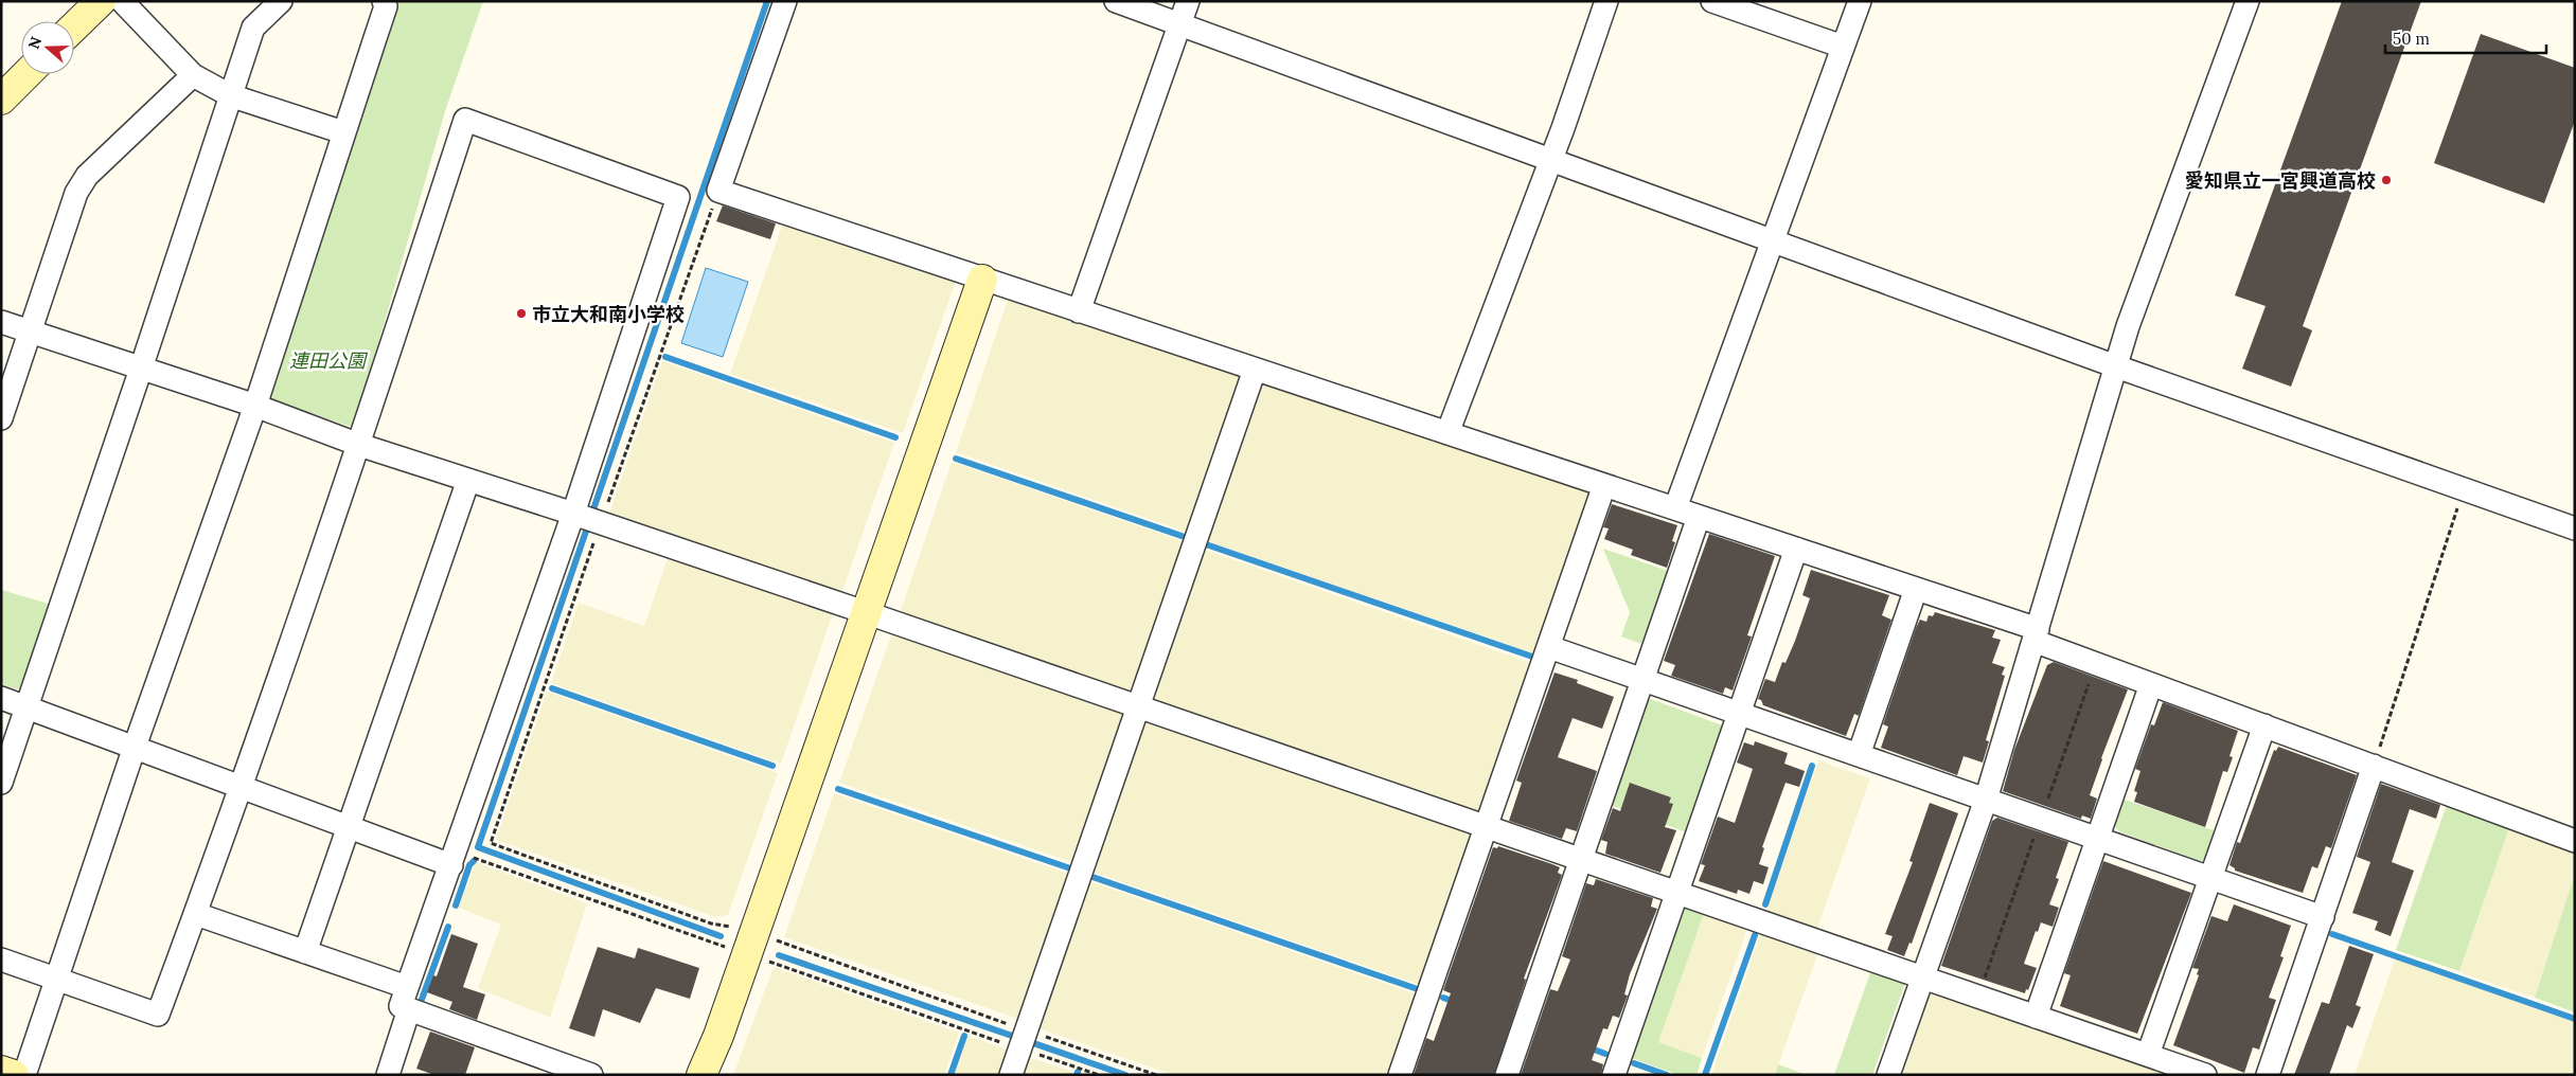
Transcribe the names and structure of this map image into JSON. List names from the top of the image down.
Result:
{
  "parks": ["連田公園"],
  "places": ["愛知県立一宮興道高校", "市立大和南小学校"],
  "scale_bar": "50 m",
  "north": "left"
}
